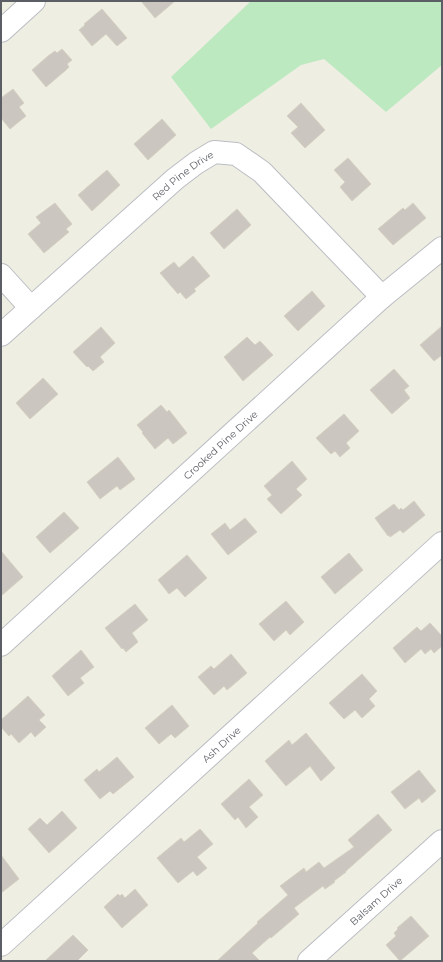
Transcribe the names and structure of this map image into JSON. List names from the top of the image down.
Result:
{
  "streets": {
    "street": [
      "Red Pine Drive",
      "Crooked Pine Drive",
      "Ash Drive",
      "Balsam Drive"
    ]
  },
  "crossings": [
    ["Red Pine Drive", "Crooked Pine Drive"]
  ]
}
